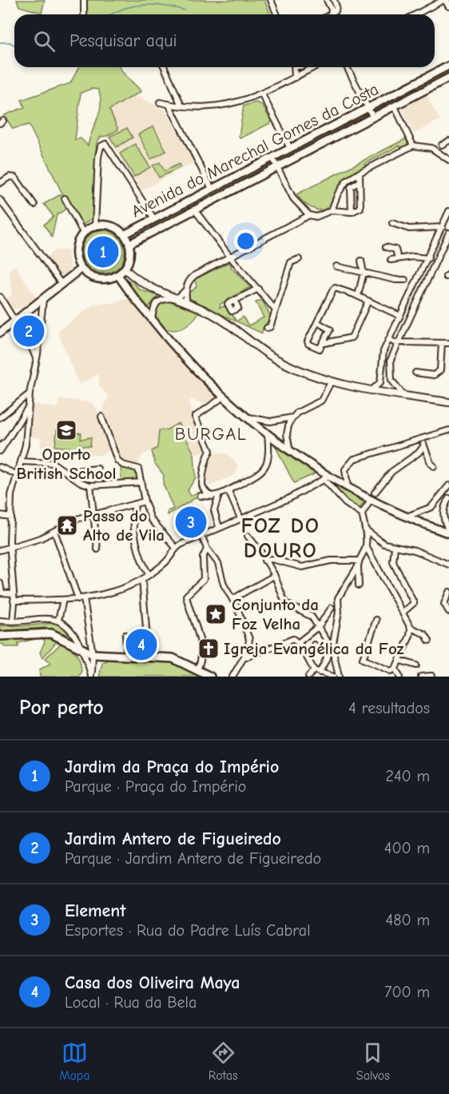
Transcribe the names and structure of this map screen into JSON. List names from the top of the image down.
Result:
{
  "streets": {
    "main road": ["Avenida do Marechal Gomes da Costa"]
  },
  "districts": ["BURGAL", "FOZ DO DOURO"],
  "places": {
    "school or university": ["Oporto British School"],
    "temple": ["Passo do Alto de Vila"],
    "place": ["Conjunto da Foz Velha"],
    "church": ["Igreja Evangélica da Foz"]
  },
  "page": {
    "search": "Pesquisar aqui",
    "pins": [
      "1",
      "2",
      "3",
      "4"
    ],
    "heading": ["Por perto", "4 resultados"],
    "list": [
      {
        "mark": "1",
        "name": "Jardim da Praça do Império",
        "note": "Parque · Praça do Império",
        "value": "240 m"
      },
      {
        "mark": "2",
        "name": "Jardim Antero de Figueiredo",
        "note": "Parque · Jardim Antero de Figueiredo",
        "value": "400 m"
      },
      {
        "mark": "3",
        "name": "Element",
        "note": "Esportes · Rua do Padre Luís Cabral",
        "value": "480 m"
      },
      {
        "mark": "4",
        "name": "Casa dos Oliveira Maya",
        "note": "Local · Rua da Bela",
        "value": "700 m"
      }
    ],
    "nav": ["Mapa", "Rotas", "Salvos"]
  }
}
